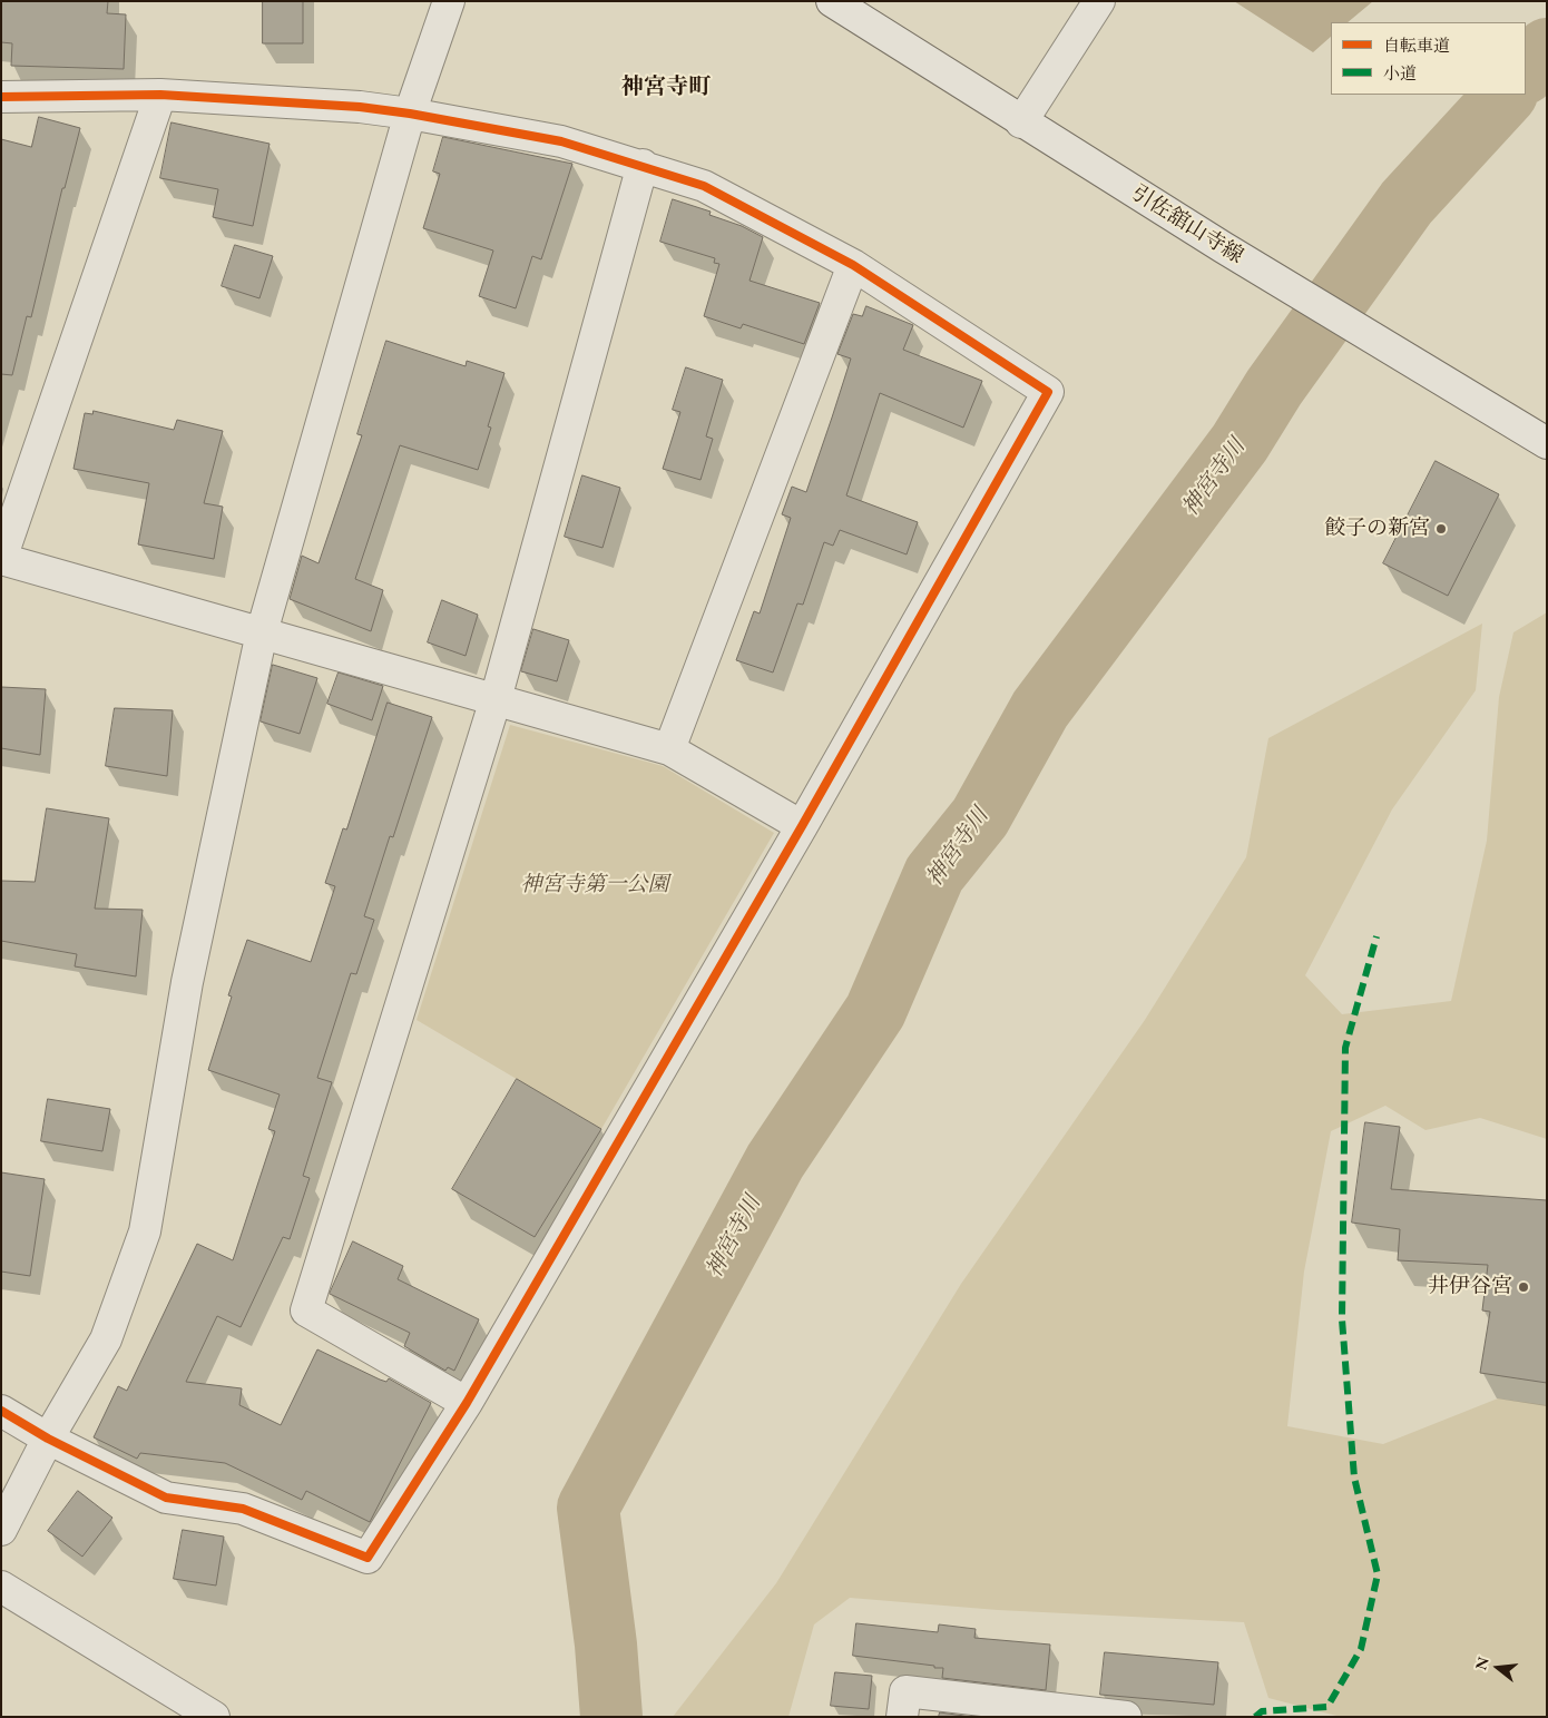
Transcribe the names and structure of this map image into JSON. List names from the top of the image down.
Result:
{
  "streets": {
    "street": ["引佐舘山寺線"]
  },
  "districts": ["神宮寺町"],
  "water": ["神宮寺川"],
  "parks": ["神宮寺第一公園"],
  "places": ["餃子の新宮", "井伊谷宮"],
  "legend": ["自転車道", "小道"],
  "north": "left"
}
